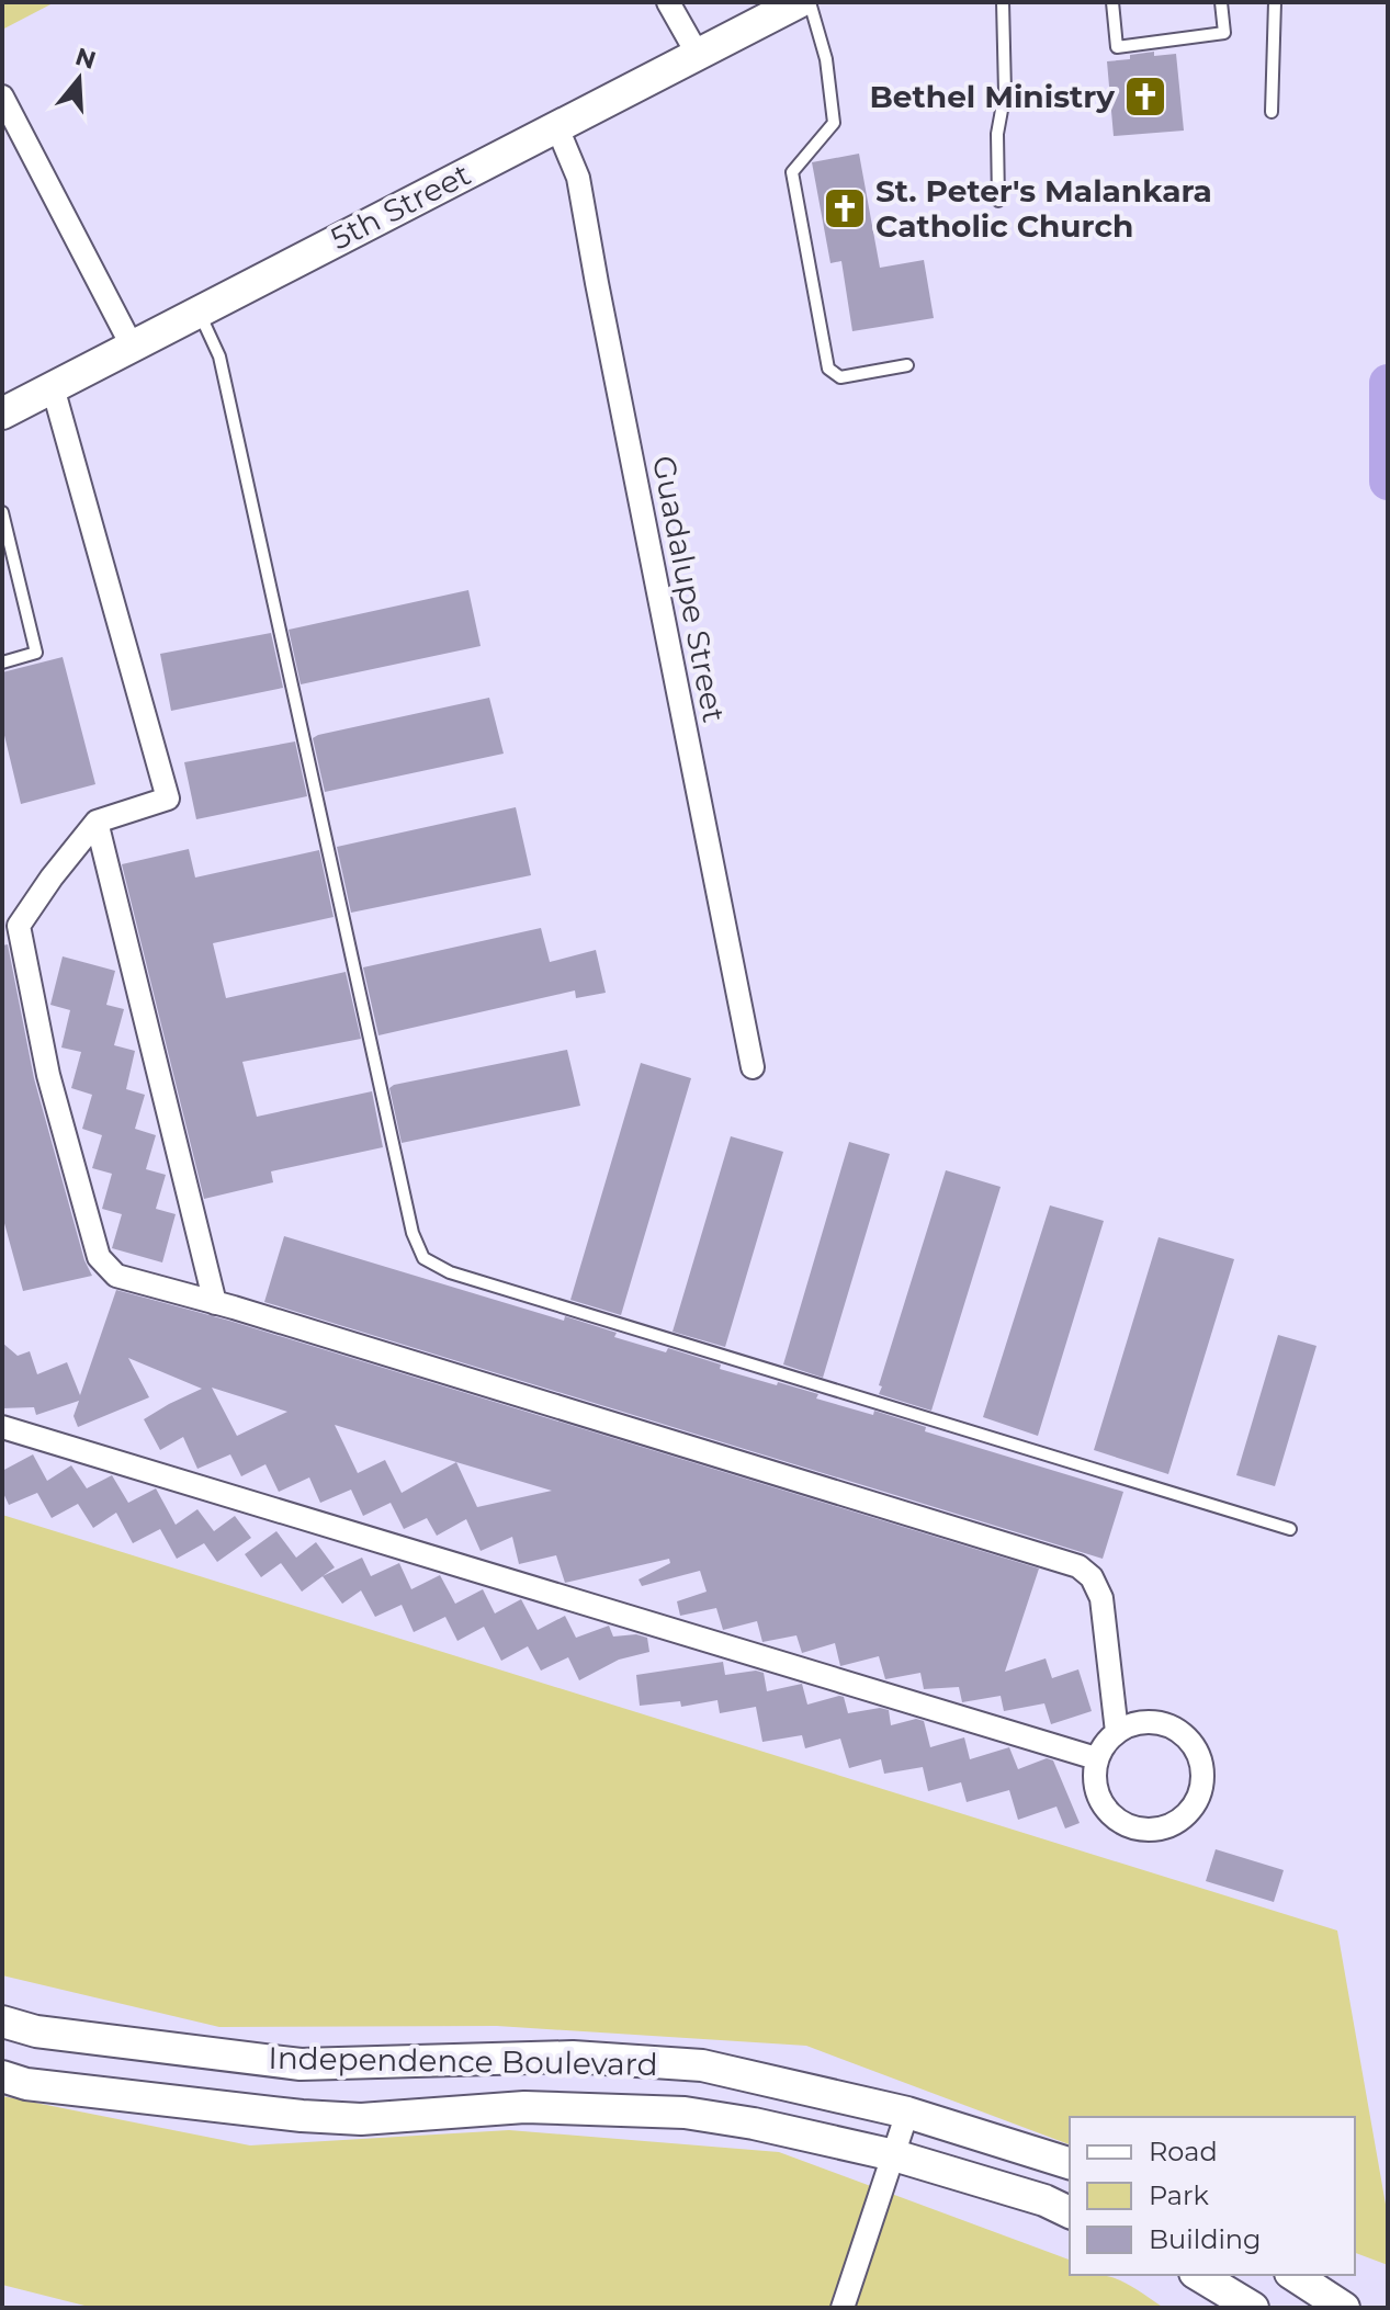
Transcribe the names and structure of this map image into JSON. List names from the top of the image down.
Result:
{
  "streets": {
    "main road": ["5th Street", "Independence Boulevard"],
    "street": ["Guadalupe Street"]
  },
  "crossings": [
    ["5th Street", "Guadalupe Street"]
  ],
  "places": {
    "church": ["Bethel Ministry", "St. Peter's Malankara Catholic Church"]
  },
  "legend": ["Road", "Park", "Building"],
  "north": "top"
}
